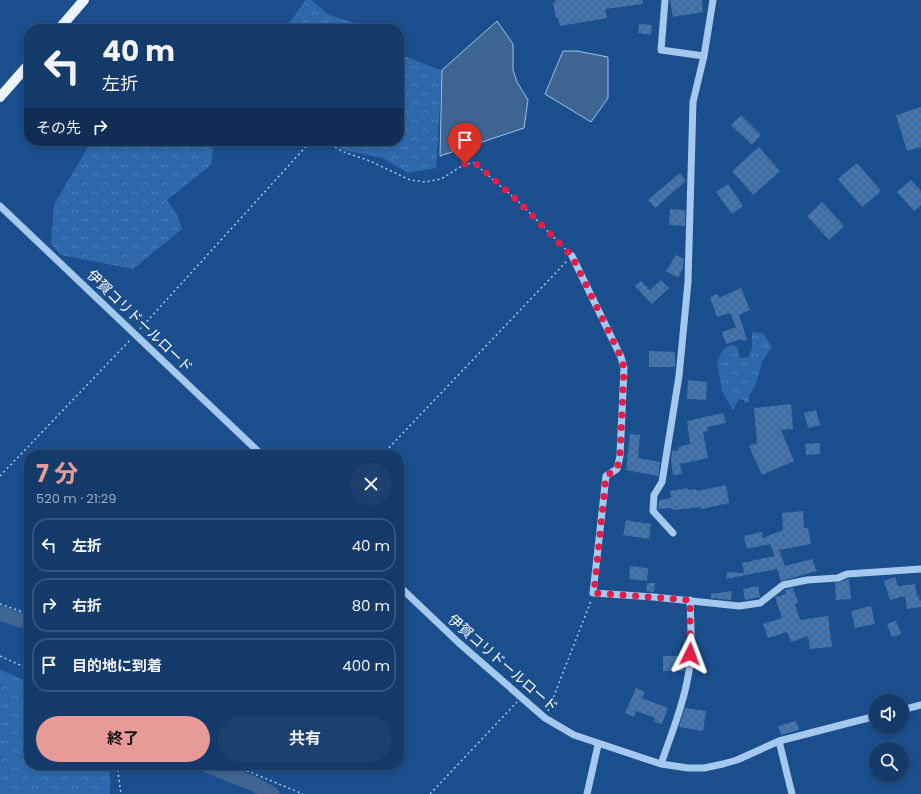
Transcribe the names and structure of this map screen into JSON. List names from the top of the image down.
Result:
{
  "streets": {
    "street": ["伊賀コリドールロード"]
  },
  "page": {
    "turn": ["40 m", "左折"],
    "then": "その先",
    "heading": ["7 分", "520 m · 21:29"],
    "list": [
      {
        "name": "左折",
        "value": "40 m"
      },
      {
        "name": "右折",
        "value": "80 m"
      },
      {
        "name": "目的地に到着",
        "value": "400 m"
      }
    ],
    "buttons": ["終了", "共有"]
  }
}
